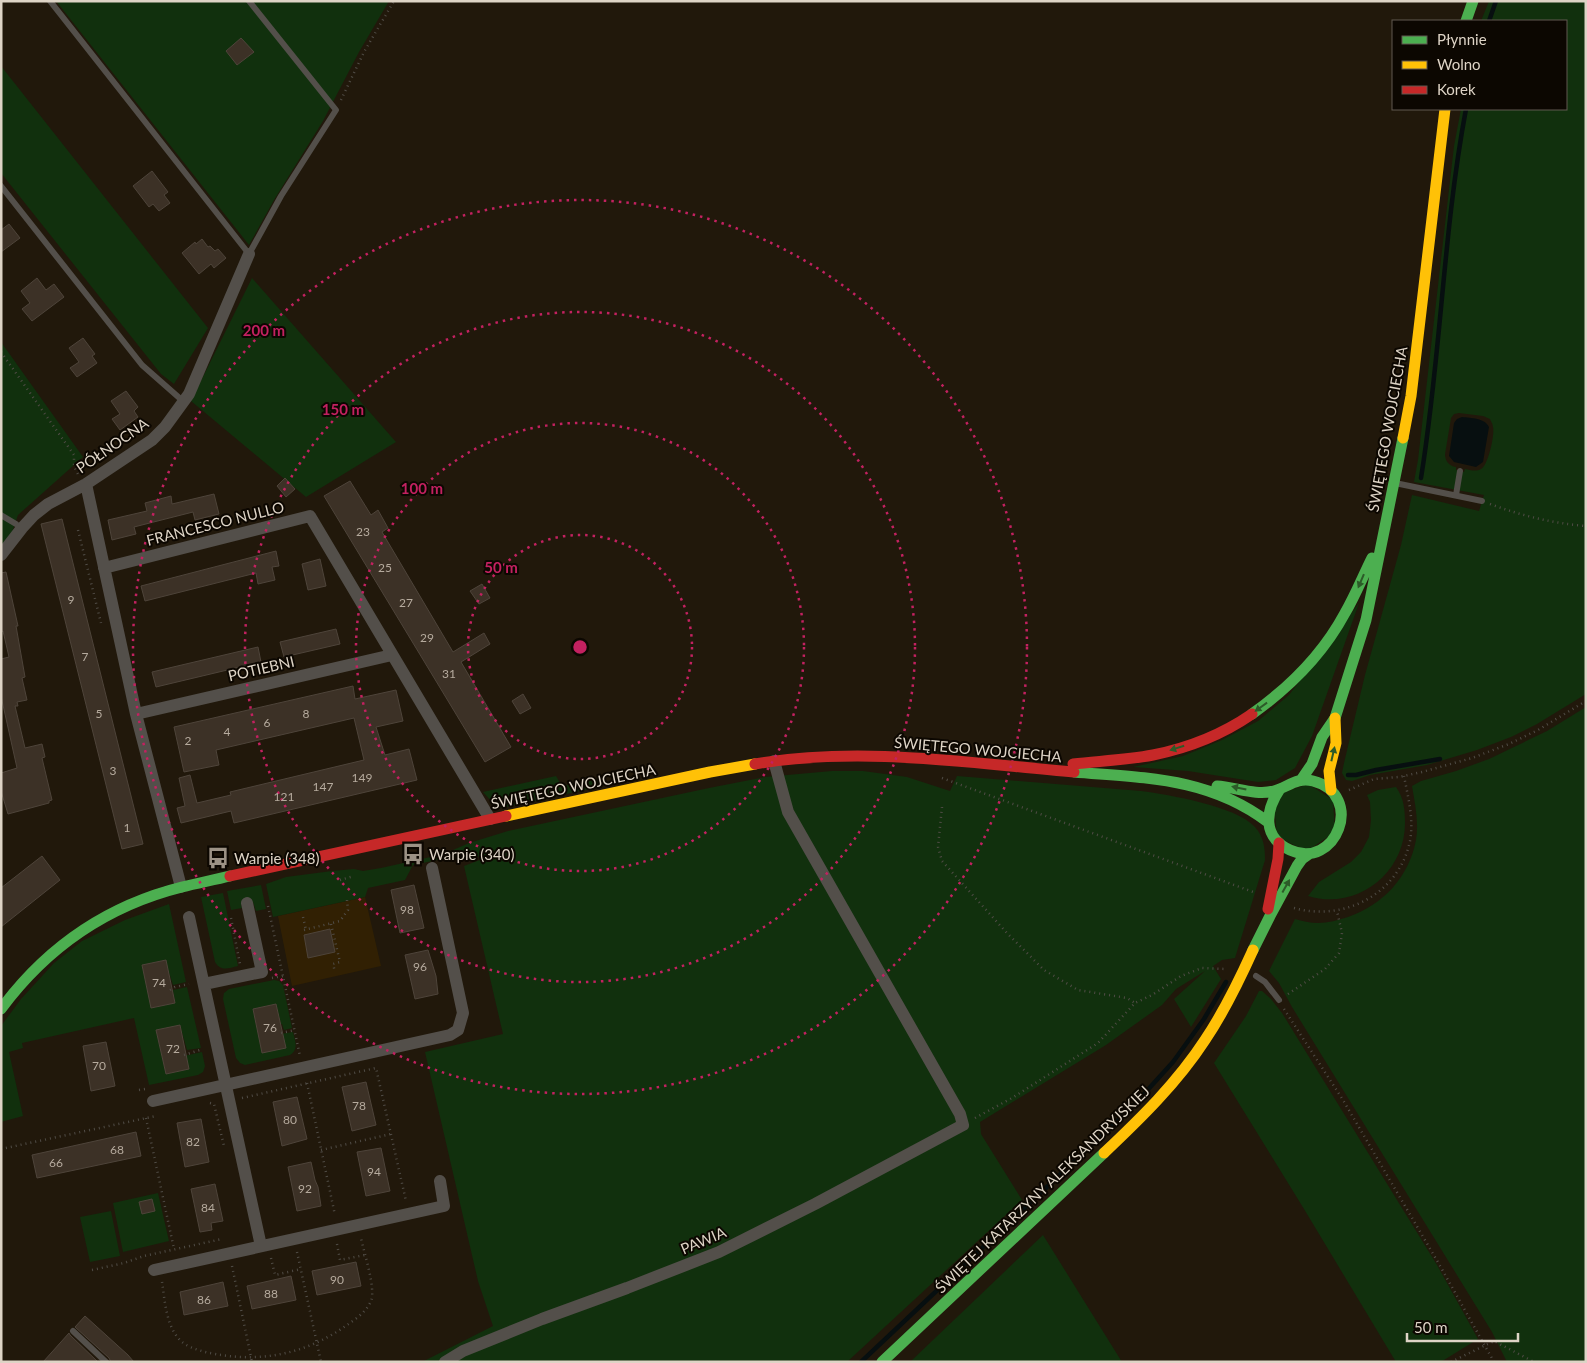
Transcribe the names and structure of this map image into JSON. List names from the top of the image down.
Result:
{
  "streets": {
    "street": [
      "ŚWIĘTEGO WOJCIECHA",
      "PÓŁNOCNA",
      "FRANCESCO NULLO",
      "POTIEBNI",
      "ŚWIĘTEJ KATARZYNY ALEKSANDRYJSKIEJ",
      "PAWIA"
    ]
  },
  "crossings": [
    ["ŚWIĘTEGO WOJCIECHA", "FRANCESCO NULLO"],
    ["ŚWIĘTEGO WOJCIECHA", "ŚWIĘTEJ KATARZYNY ALEKSANDRYJSKIEJ"],
    ["FRANCESCO NULLO", "POTIEBNI"]
  ],
  "places": {
    "bus stop": ["Warpie (340)", "Warpie (348)"]
  },
  "house_numbers": [
    "23",
    "25",
    "9",
    "27",
    "29",
    "7",
    "31",
    "5",
    "8",
    "6",
    "4",
    "2",
    "3",
    "149",
    "147",
    "121",
    "1",
    "98",
    "96",
    "74",
    "76",
    "72",
    "70",
    "78",
    "80",
    "82",
    "68",
    "66",
    "94",
    "92",
    "84",
    "90",
    "88",
    "86"
  ],
  "legend": ["Płynnie", "Wolno", "Korek"],
  "scale_bar": "50 m",
  "rings": [
    "200 m",
    "150 m",
    "100 m",
    "50 m"
  ]
}
